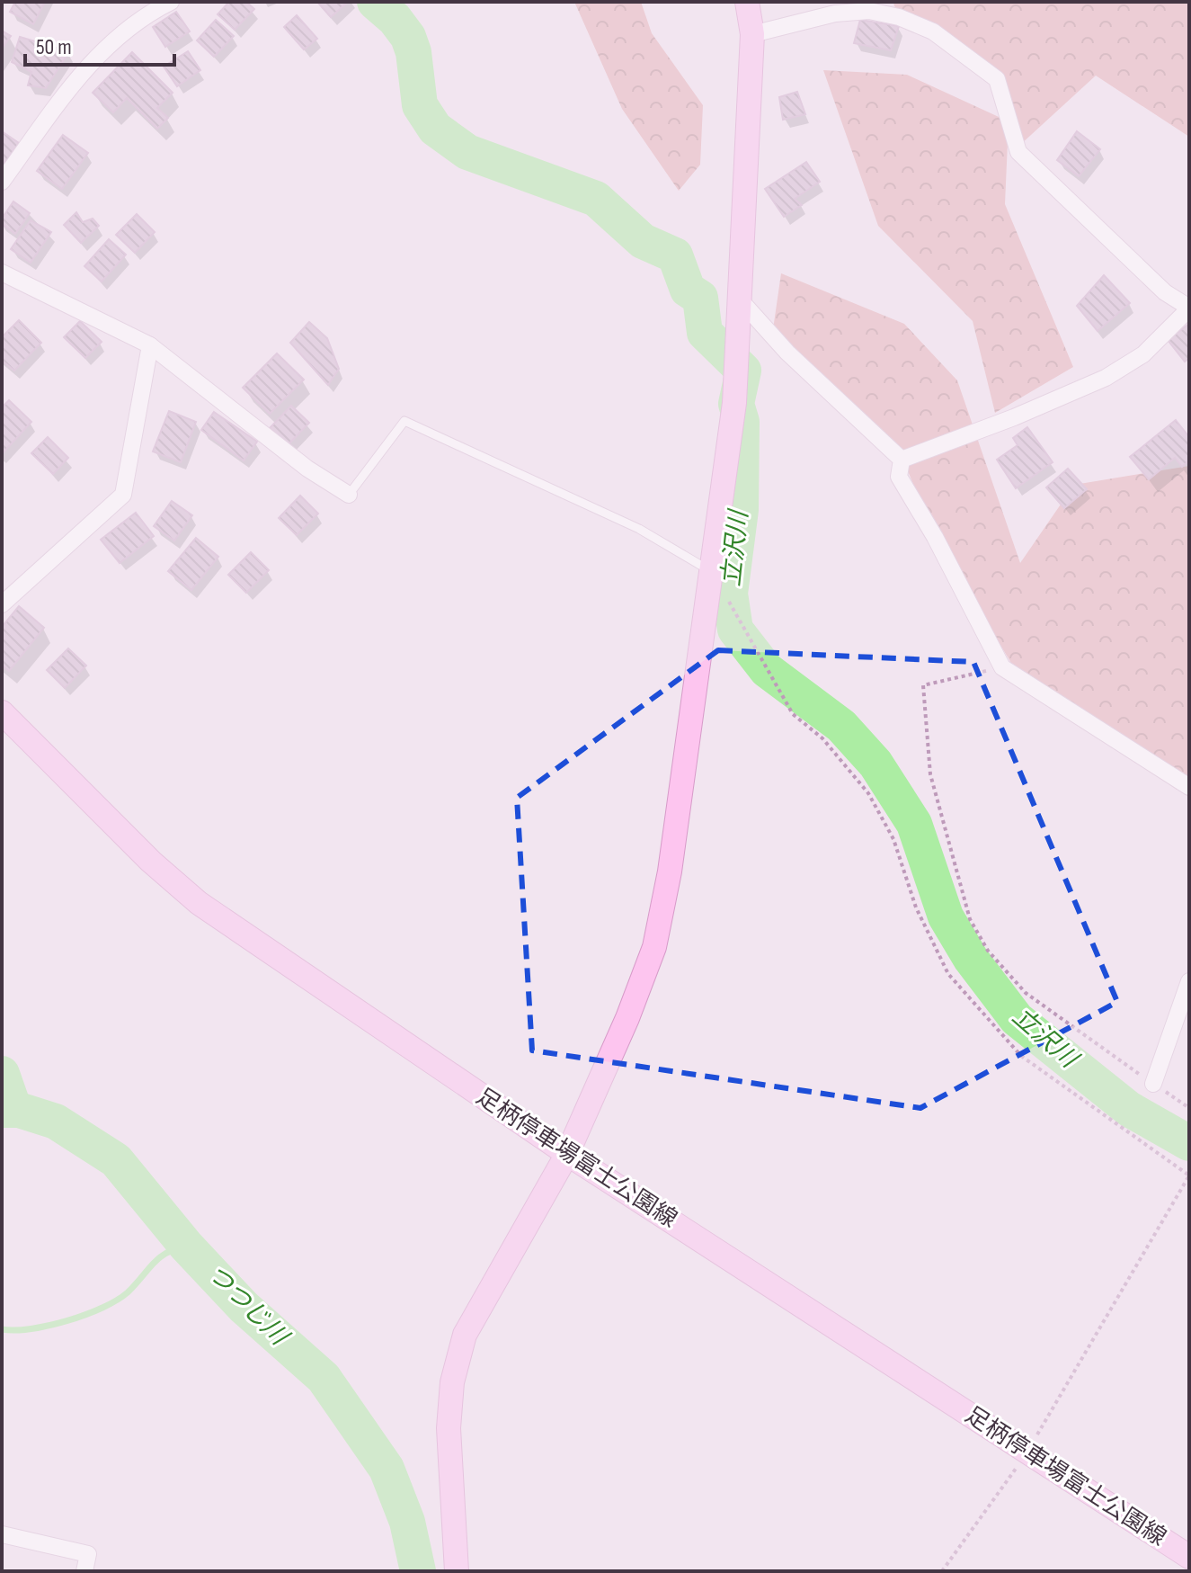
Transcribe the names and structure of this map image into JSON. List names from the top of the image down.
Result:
{
  "streets": {
    "street": ["足柄停車場富士公園線"]
  },
  "water": ["立沢川", "つつじ川"],
  "scale_bar": "50 m"
}
